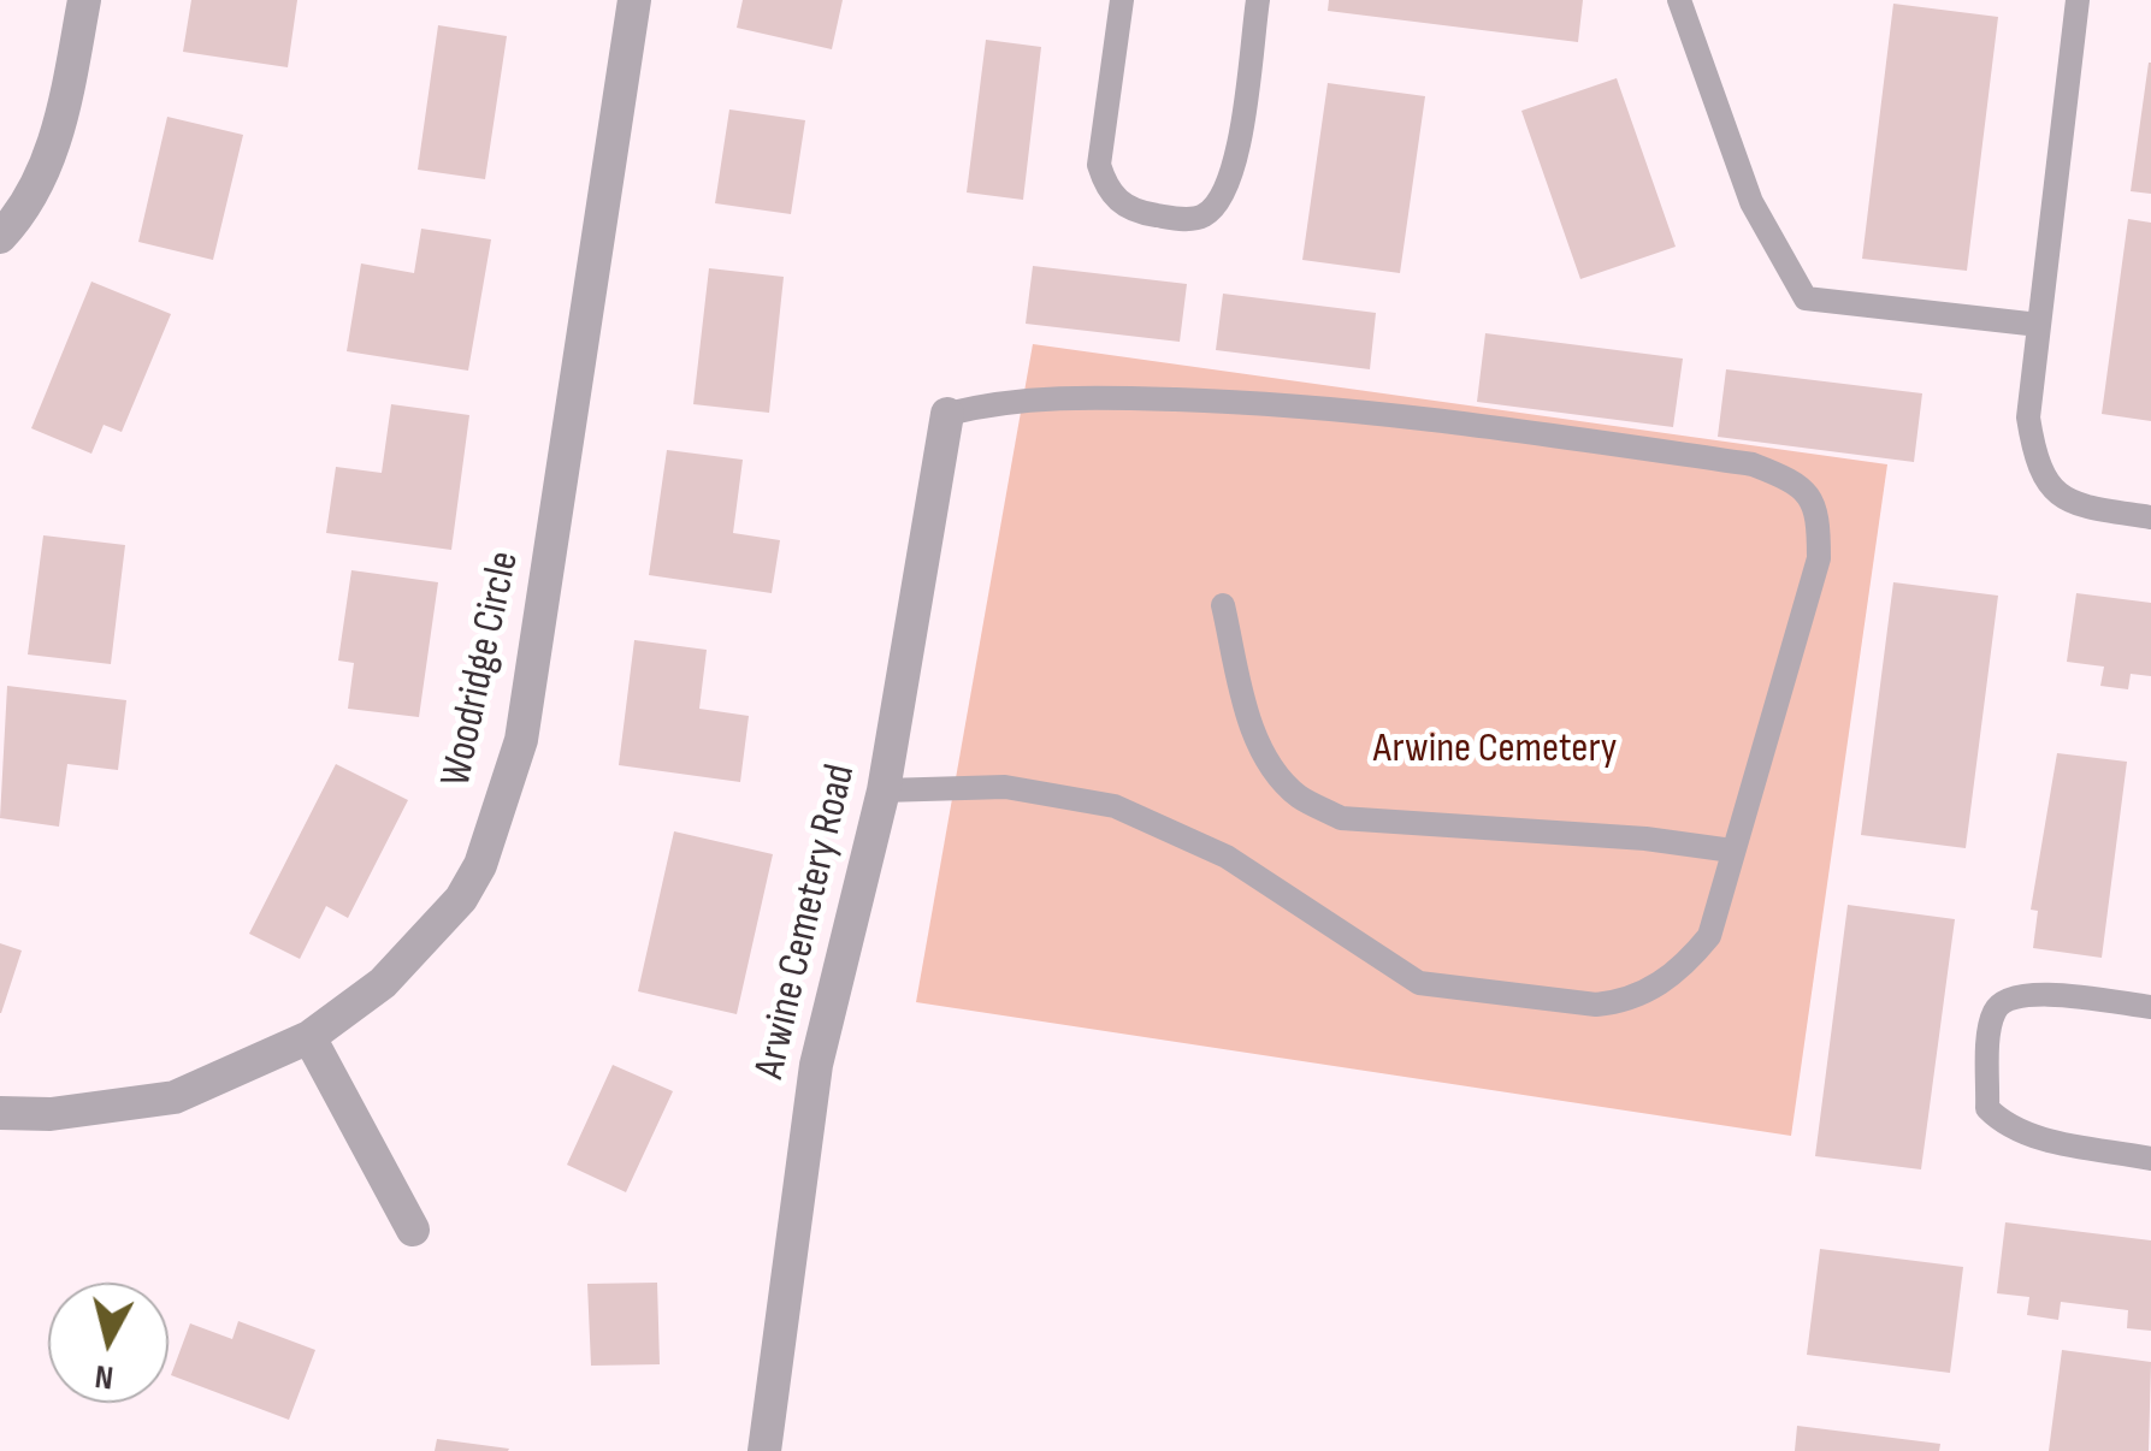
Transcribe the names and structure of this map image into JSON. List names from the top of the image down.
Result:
{
  "streets": {
    "street": ["Woodridge Circle", "Arwine Cemetery Road"]
  },
  "parks": ["Arwine Cemetery"],
  "north": "bottom"
}
